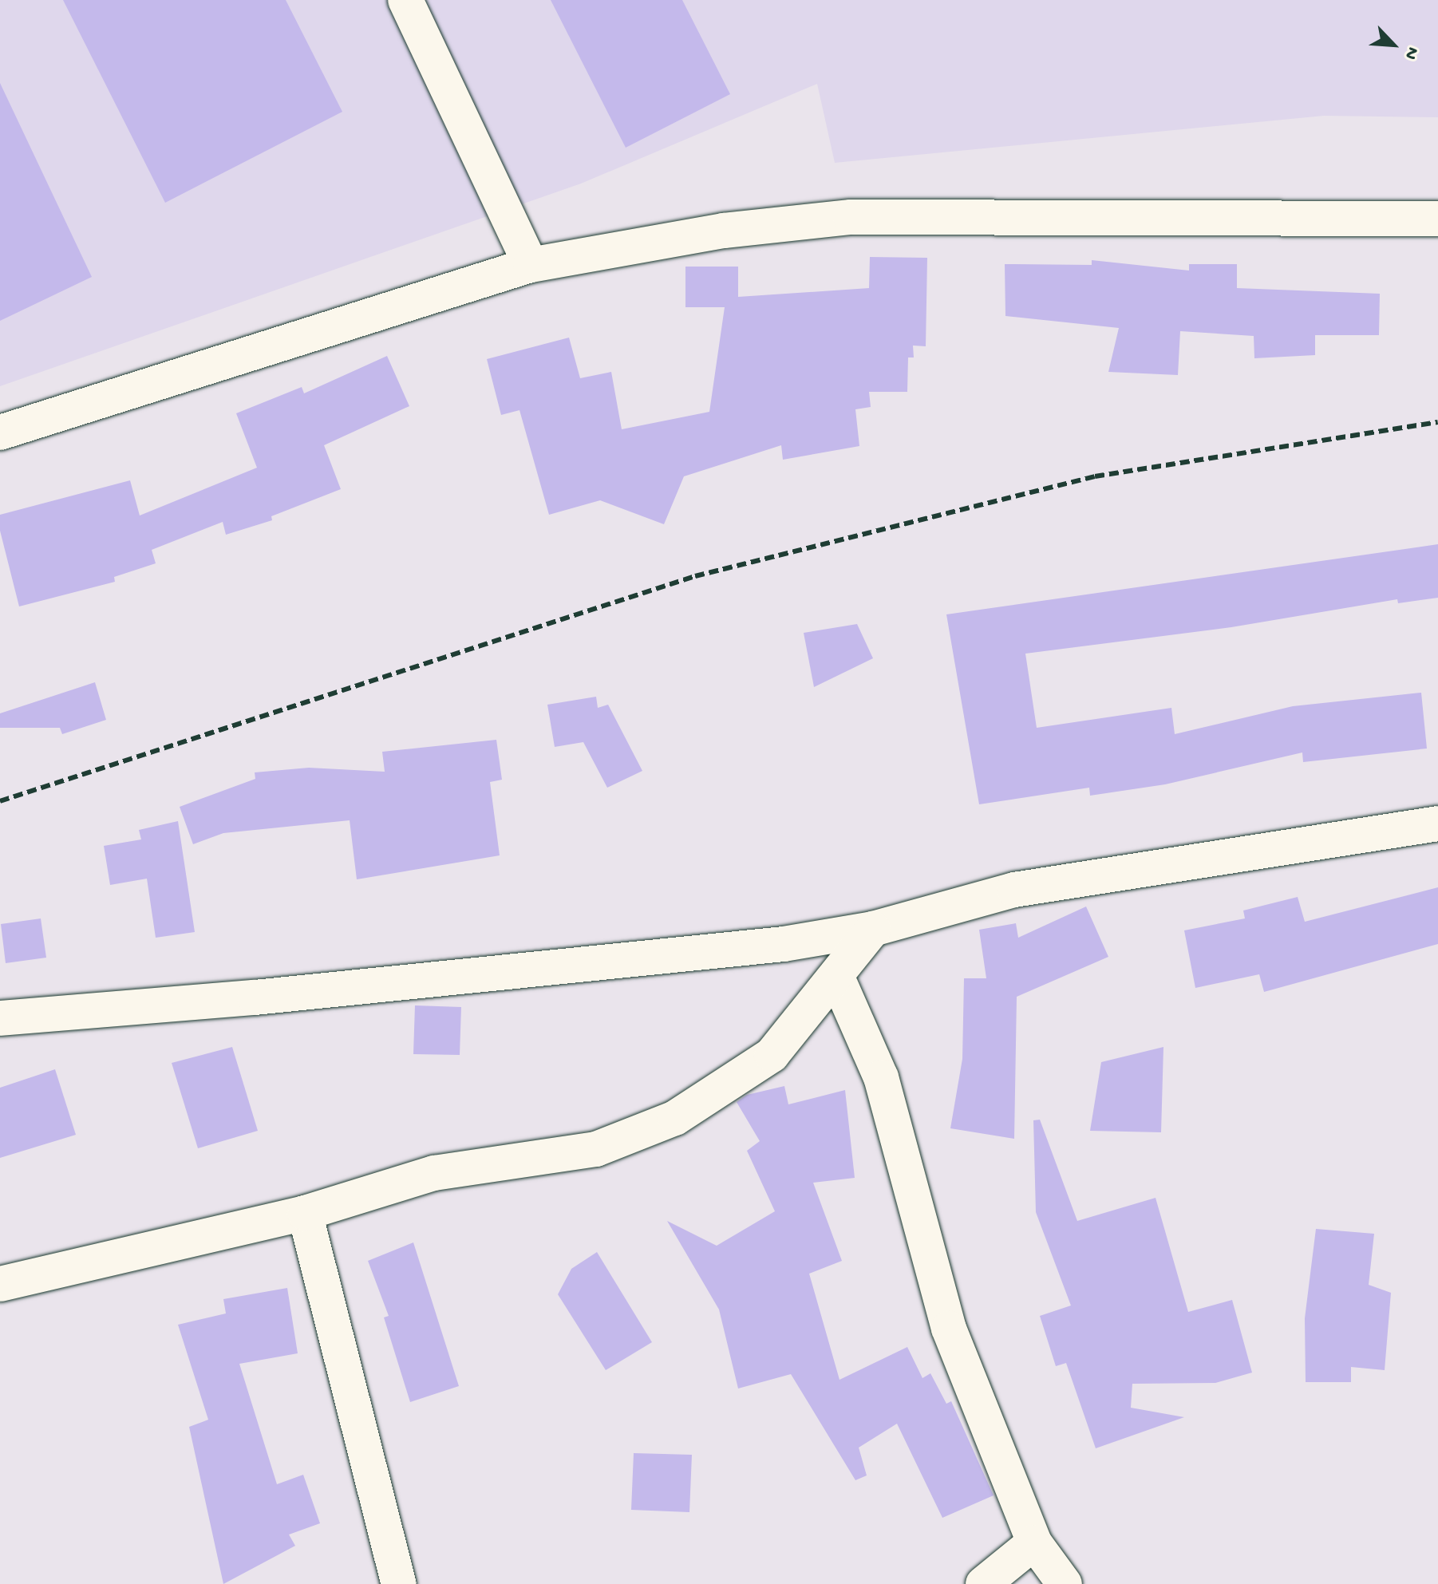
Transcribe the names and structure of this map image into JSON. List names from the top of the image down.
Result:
{
  "north": "bottom right"
}
